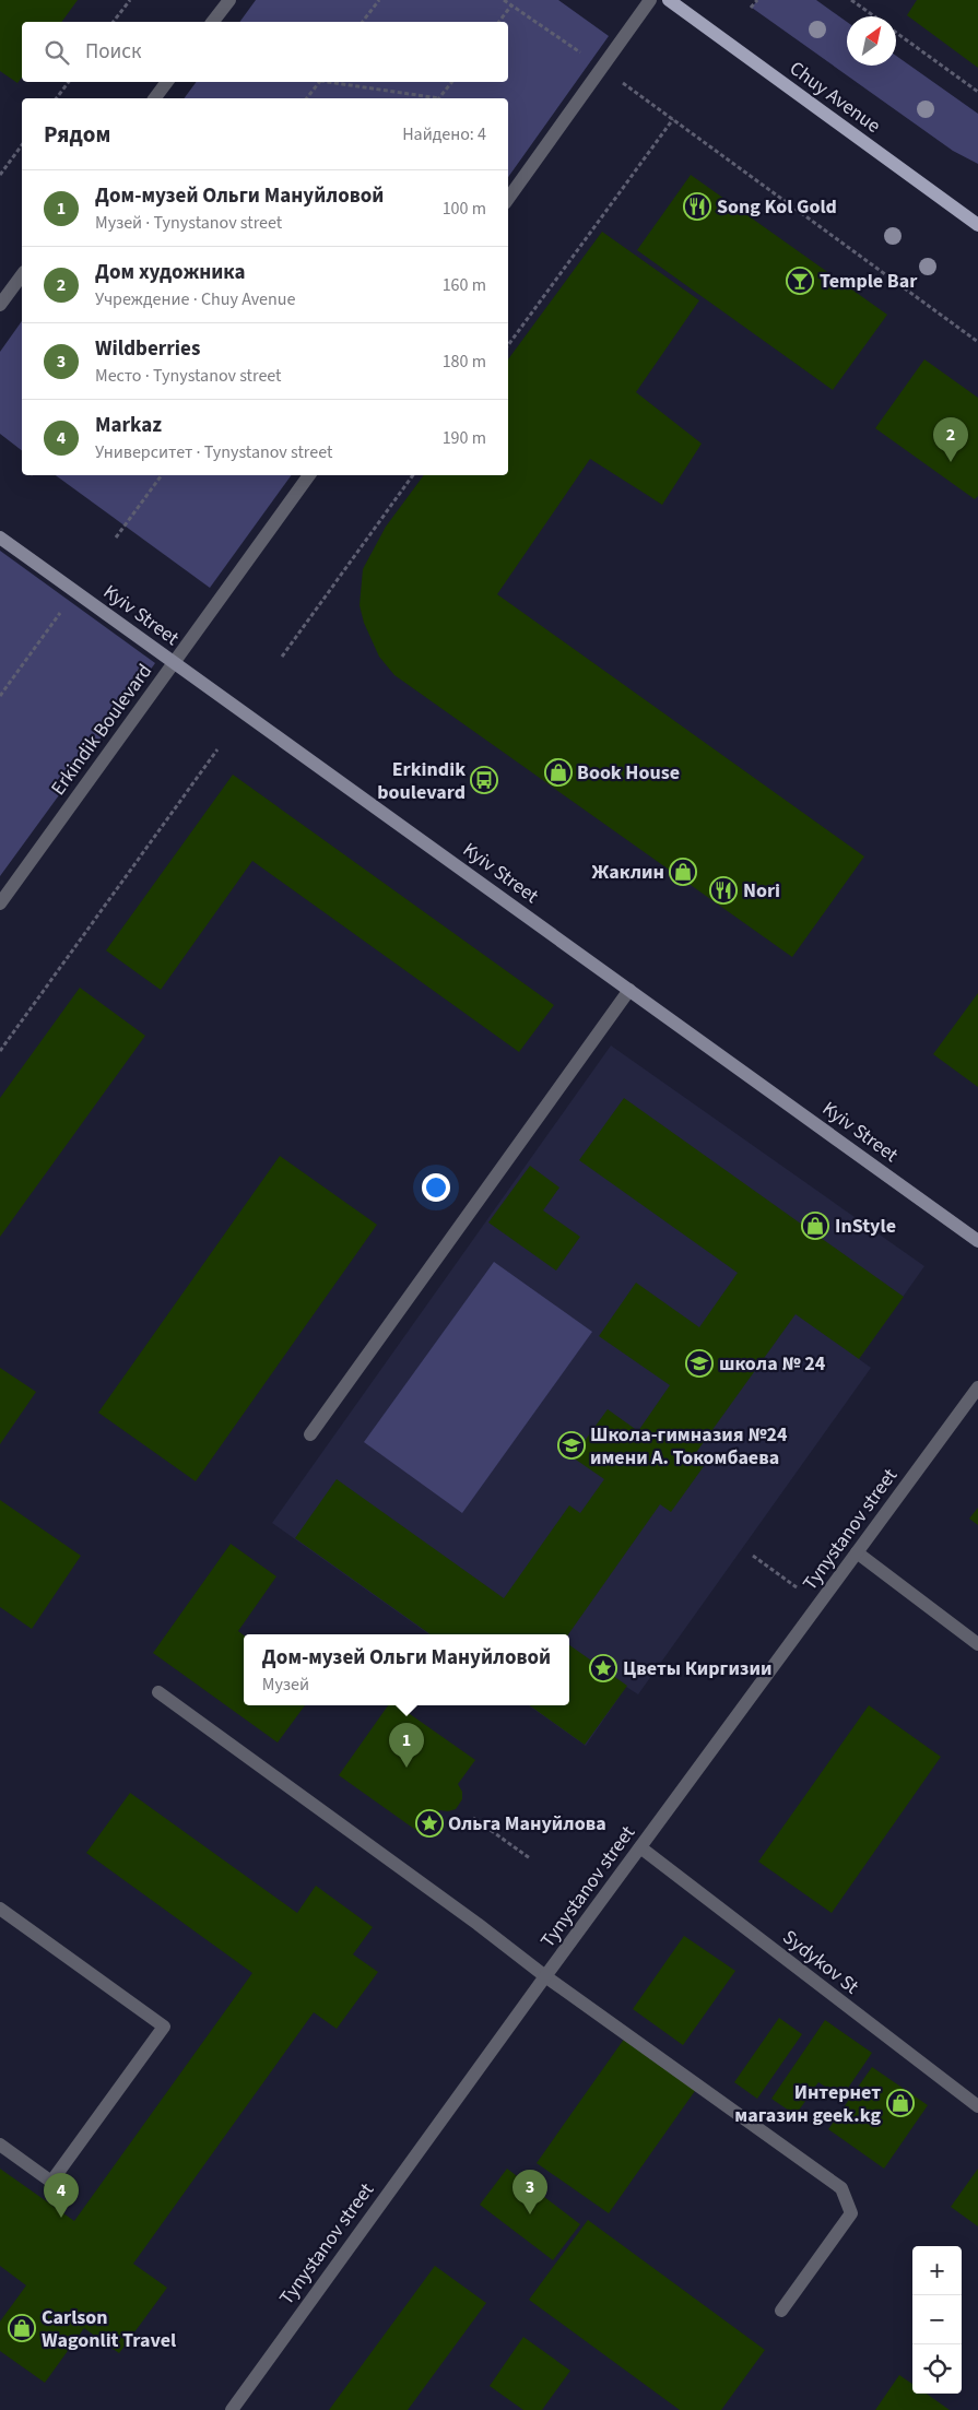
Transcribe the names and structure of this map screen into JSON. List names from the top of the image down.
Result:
{
  "streets": {
    "main road": ["Chuy Avenue", "Kyiv Street"],
    "street": ["Erkindik Boulevard", "Tynystanov street", "Sydykov St"]
  },
  "crossings": [
    ["Kyiv Street", "Erkindik Boulevard"],
    ["Tynystanov street", "Sydykov St"]
  ],
  "places": {
    "restaurant": ["Song Kol Gold", "Nori"],
    "bar": ["Temple Bar"],
    "shop": [
      "Book House",
      "Жаклин",
      "InStyle",
      "Интернет магазин geek.kg",
      "Carlson Wagonlit Travel"
    ],
    "bus stop": ["Erkindik boulevard"],
    "school or university": ["школа № 24", "Школа-гимназия №24 имени А. Токомбаева"],
    "place": ["Цветы Киргизии", "Ольга Мануйлова"]
  },
  "north": "top right",
  "page": {
    "search": "Поиск",
    "heading": ["Рядом", "Найдено: 4"],
    "list": [
      {
        "mark": "1",
        "name": "Дом-музей Ольги Мануйловой",
        "note": "Музей · Tynystanov street",
        "value": "100 m"
      },
      {
        "mark": "2",
        "name": "Дом художника",
        "note": "Учреждение · Chuy Avenue",
        "value": "160 m"
      },
      {
        "mark": "3",
        "name": "Wildberries",
        "note": "Место · Tynystanov street",
        "value": "180 m"
      },
      {
        "mark": "4",
        "name": "Markaz",
        "note": "Университет · Tynystanov street",
        "value": "190 m"
      }
    ],
    "pins": [
      "2",
      "1",
      "3",
      "4"
    ],
    "popup": ["Дом-музей Ольги Мануйловой", "Музей"],
    "map_buttons": ["+", "−"]
  }
}
